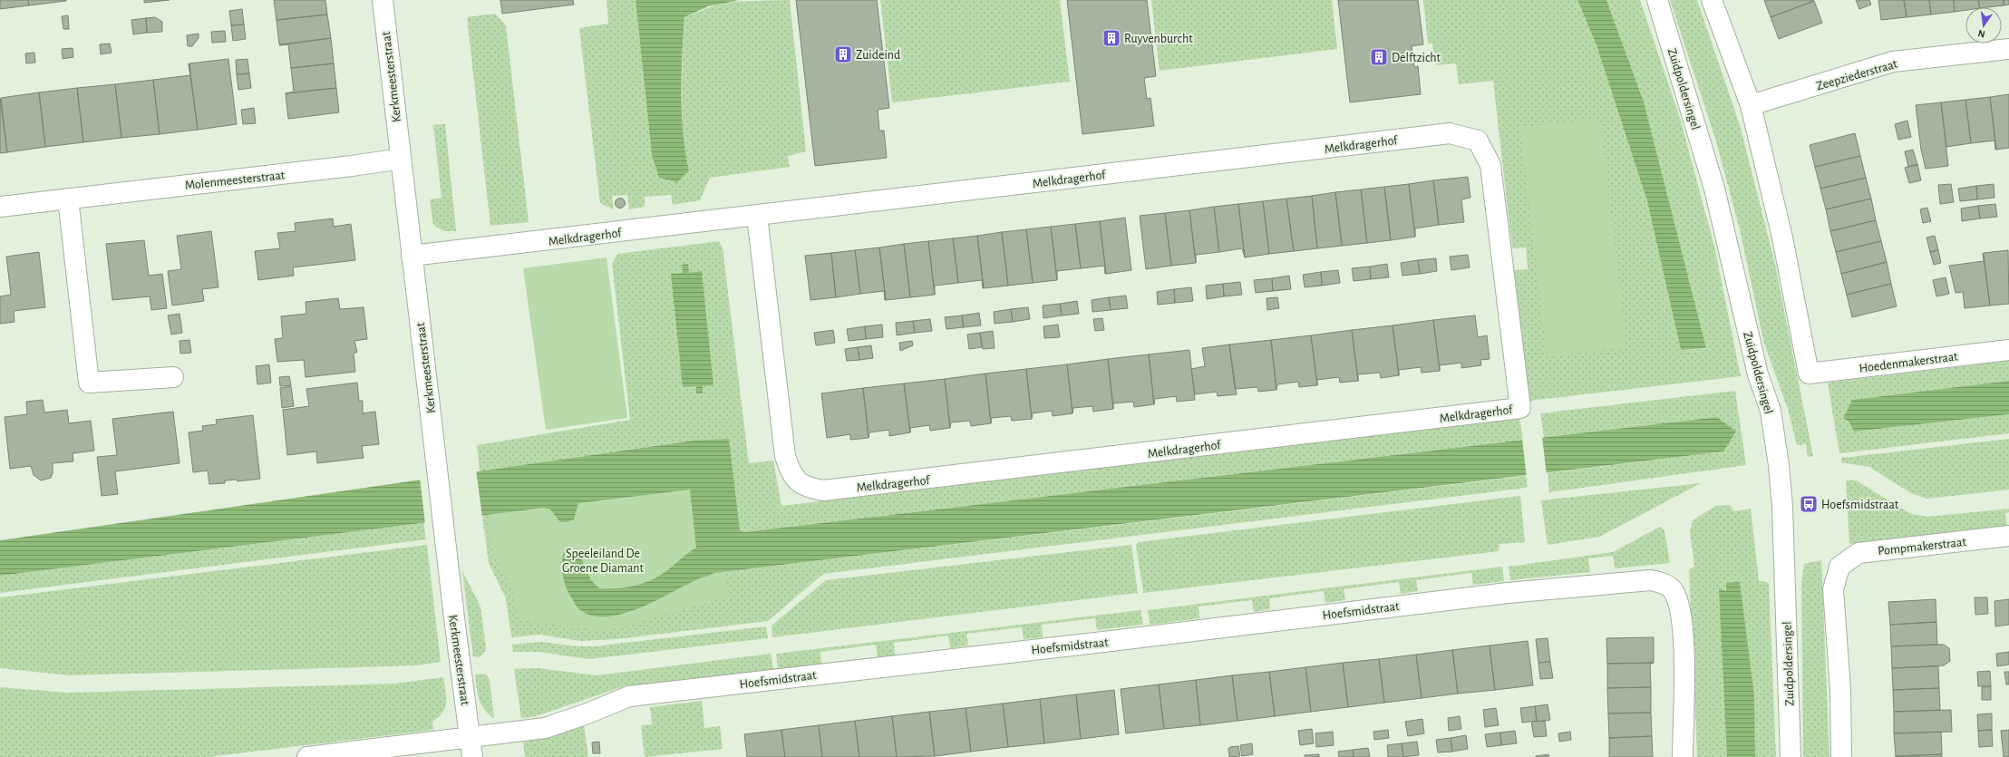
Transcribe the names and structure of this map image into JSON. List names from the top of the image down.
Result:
{
  "streets": {
    "street": [
      "Zeepziederstraat",
      "Kerkmeesterstraat",
      "Zuidpoldersingel",
      "Melkdragerhof",
      "Molenmeesterstraat",
      "Hoedenmakerstraat",
      "Pompmakerstraat",
      "Hoefsmidstraat"
    ]
  },
  "crossings": [
    ["Zeepziederstraat", "Hoedenmakerstraat"],
    ["Kerkmeesterstraat", "Melkdragerhof"],
    ["Kerkmeesterstraat", "Molenmeesterstraat"],
    ["Kerkmeesterstraat", "Hoefsmidstraat"]
  ],
  "parks": ["Speeleiland De Groene Diamant"],
  "places": {
    "building": ["Ruyvenburcht", "Zuideind", "Delftzicht"],
    "bus stop": ["Hoefsmidstraat"]
  },
  "north": "bottom"
}
